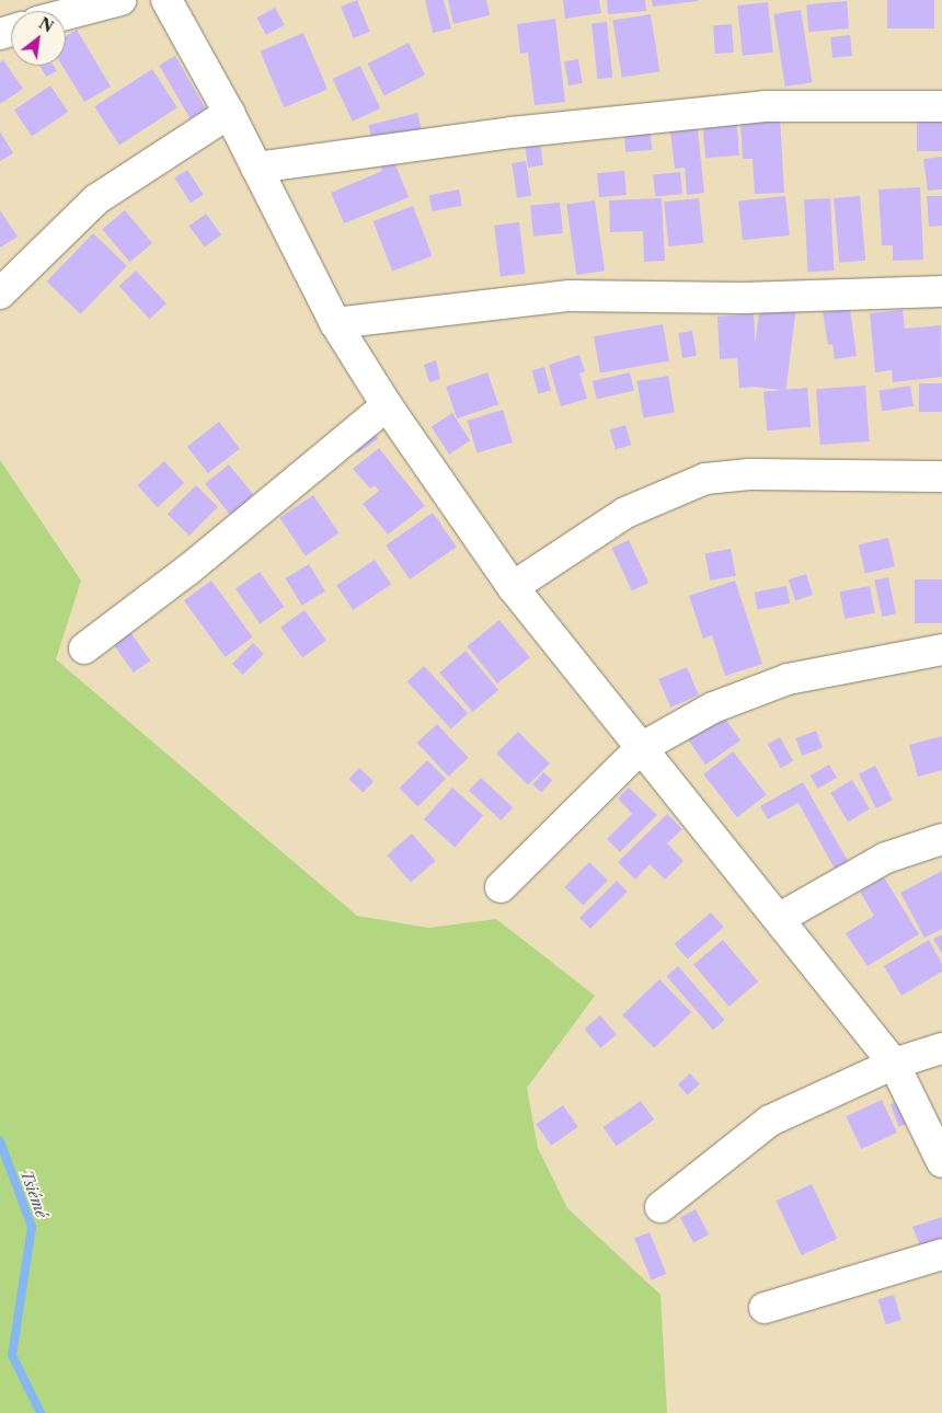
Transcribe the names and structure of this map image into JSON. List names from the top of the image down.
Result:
{
  "water": ["Tsiémé"],
  "north": "top right"
}
